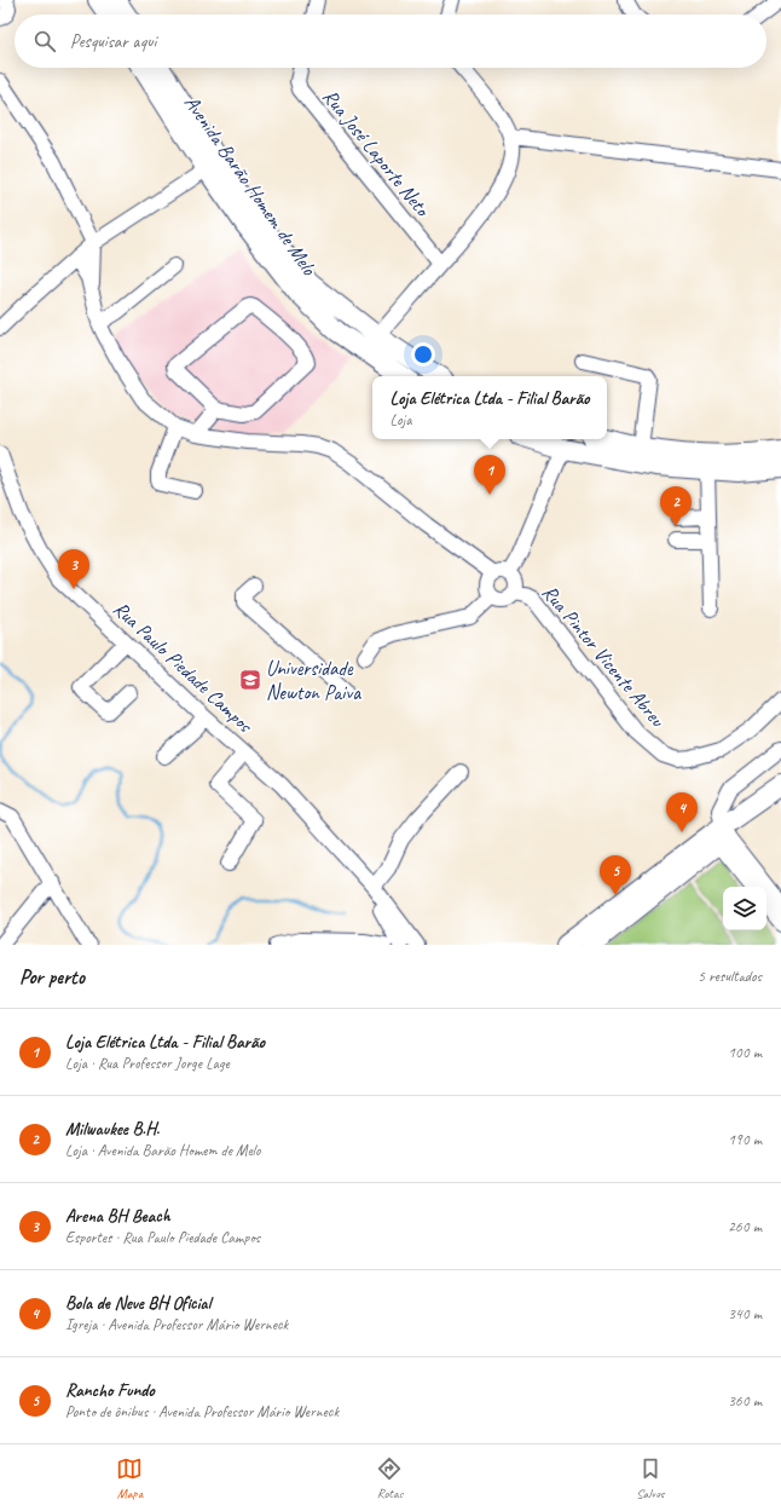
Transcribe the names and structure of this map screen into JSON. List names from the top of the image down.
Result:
{
  "streets": {
    "main road": ["Avenida Barão Homem de Melo"],
    "street": ["Rua José Laporte Neto", "Rua Pintor Vicente Abreu", "Rua Paulo Piedade Campos"]
  },
  "places": {
    "school or university": ["Universidade Newton Paiva"]
  },
  "page": {
    "search": "Pesquisar aqui",
    "popup": ["Loja Elétrica Ltda - Filial Barão", "Loja"],
    "pins": [
      "1",
      "2",
      "3",
      "4",
      "5"
    ],
    "heading": ["Por perto", "5 resultados"],
    "list": [
      {
        "mark": "1",
        "name": "Loja Elétrica Ltda - Filial Barão",
        "note": "Loja · Rua Professor Jorge Lage",
        "value": "100 m"
      },
      {
        "mark": "2",
        "name": "Milwaukee B.H.",
        "note": "Loja · Avenida Barão Homem de Melo",
        "value": "190 m"
      },
      {
        "mark": "3",
        "name": "Arena BH Beach",
        "note": "Esportes · Rua Paulo Piedade Campos",
        "value": "260 m"
      },
      {
        "mark": "4",
        "name": "Bola de Neve BH Oficial",
        "note": "Igreja · Avenida Professor Mário Werneck",
        "value": "340 m"
      },
      {
        "mark": "5",
        "name": "Rancho Fundo",
        "note": "Ponto de ônibus · Avenida Professor Mário Werneck",
        "value": "360 m"
      }
    ],
    "nav": ["Mapa", "Rotas", "Salvos"]
  }
}
